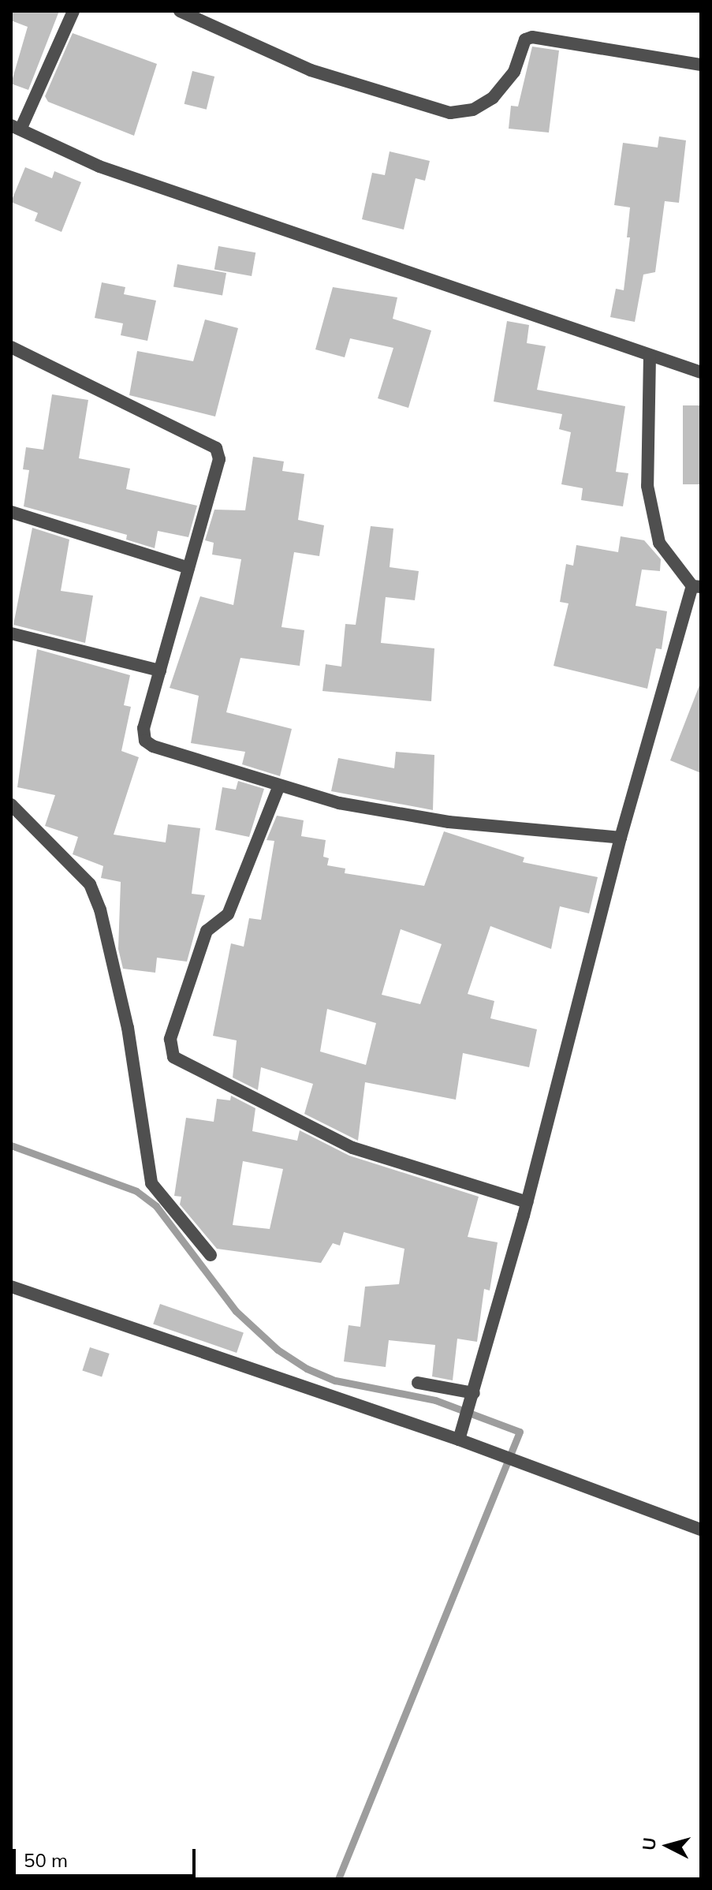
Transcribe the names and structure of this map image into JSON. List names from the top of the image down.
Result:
{
  "scale_bar": "50 m",
  "north": "left"
}
